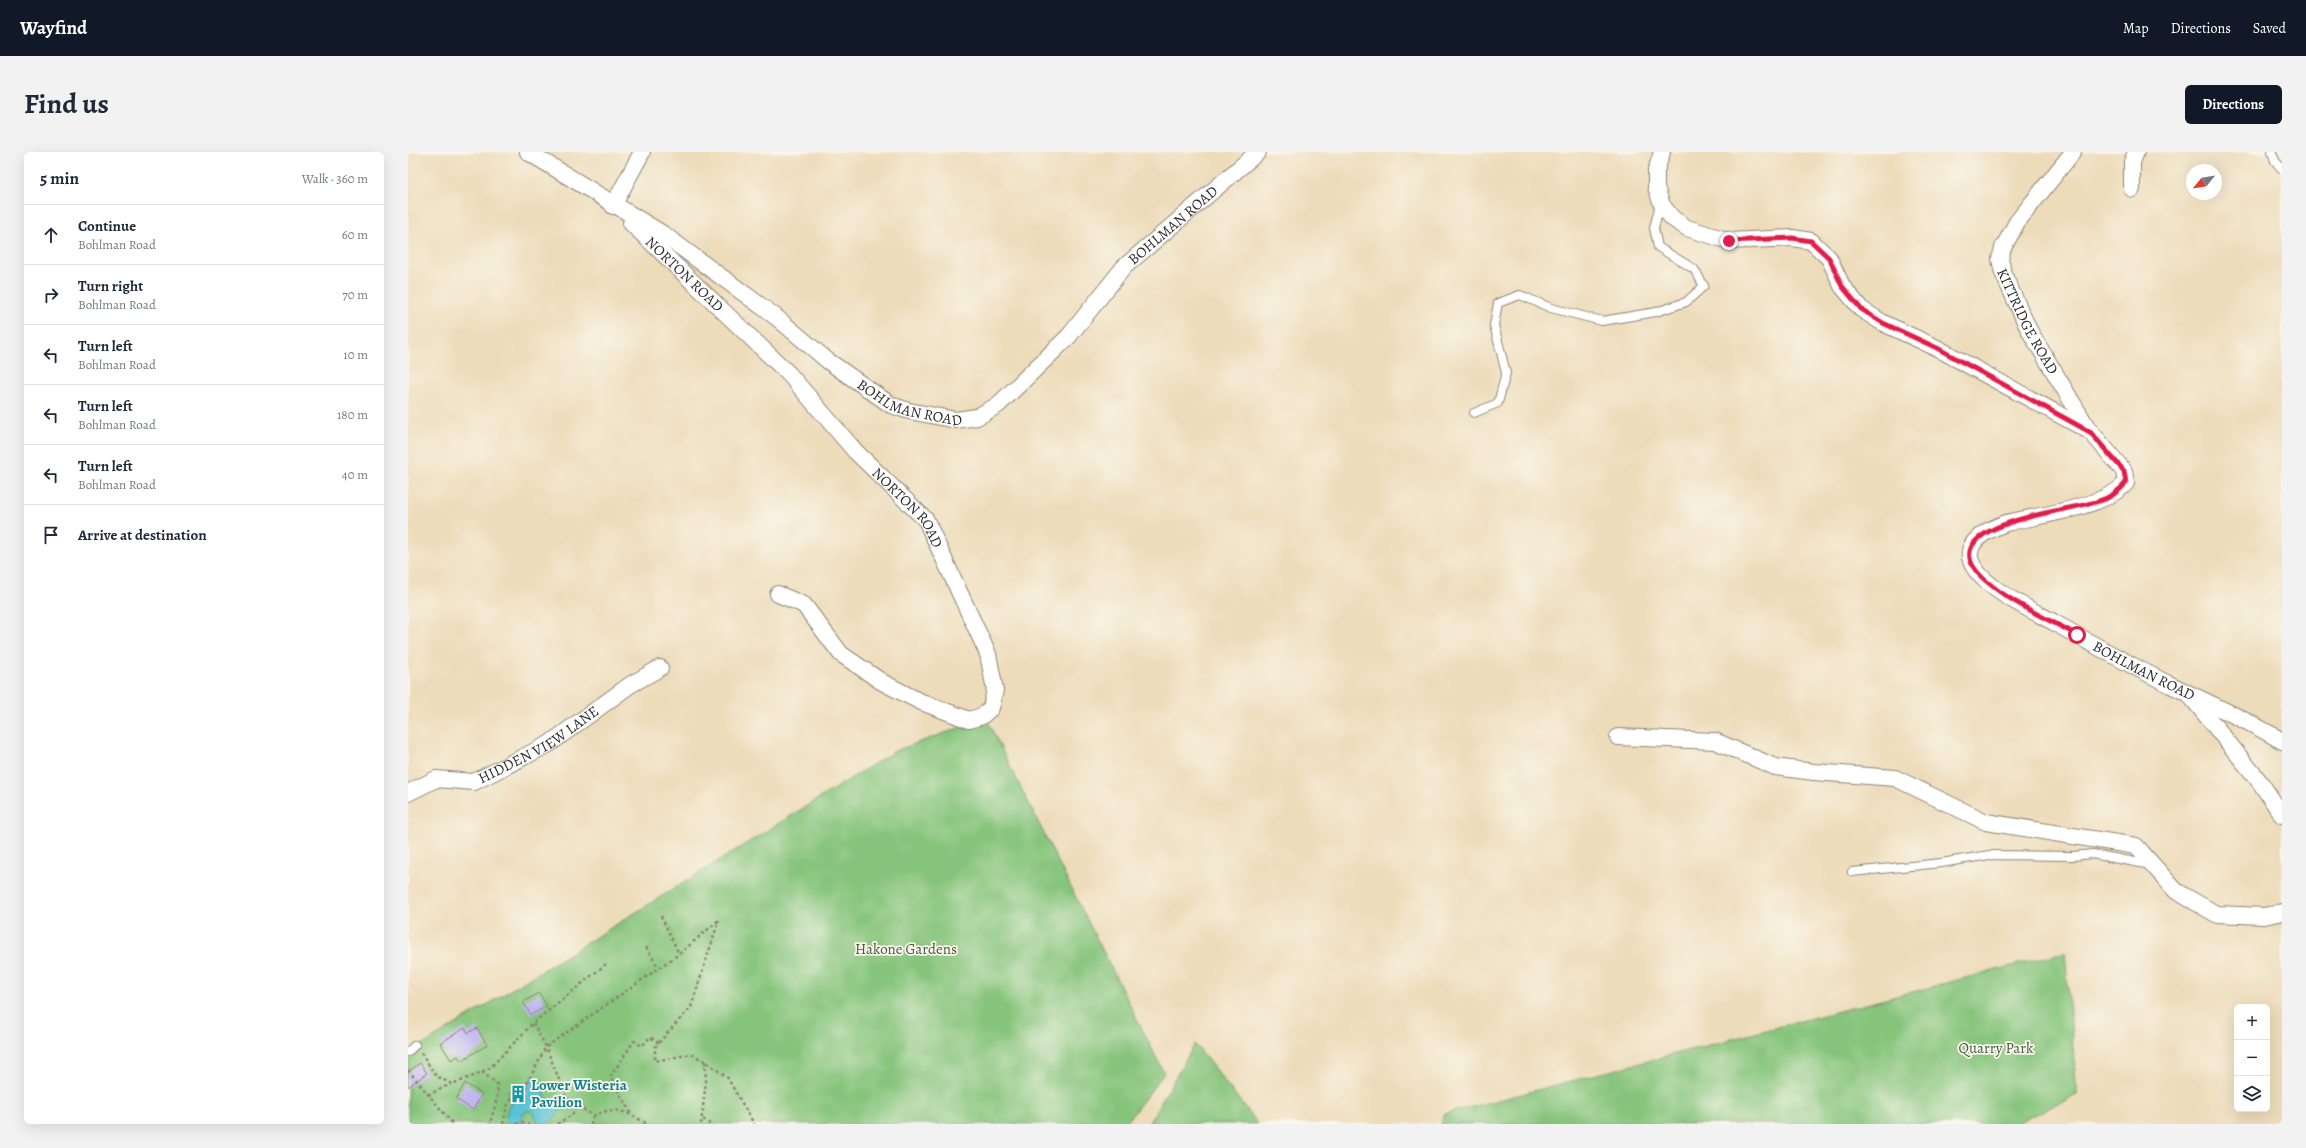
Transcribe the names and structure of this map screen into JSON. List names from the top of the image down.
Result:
{
  "streets": {
    "street": [
      "BOHLMAN ROAD",
      "NORTON ROAD",
      "KITTRIDGE ROAD",
      "HIDDEN VIEW LANE"
    ]
  },
  "crossings": [
    ["BOHLMAN ROAD", "NORTON ROAD"],
    ["BOHLMAN ROAD", "KITTRIDGE ROAD"]
  ],
  "parks": ["Hakone Gardens", "Quarry Park"],
  "places": {
    "building": ["Lower Wisteria Pavilion"]
  },
  "north": "bottom left",
  "page": {
    "header": "Wayfind",
    "nav": ["Map", "Directions", "Saved"],
    "title": "Find us",
    "buttons": "Directions",
    "heading": ["5 min", "Walk · 360 m"],
    "list": [
      ["Continue", "Bohlman Road", "60 m"],
      ["Turn right", "Bohlman Road", "70 m"],
      ["Turn left", "Bohlman Road", "10 m"],
      ["Turn left", "Bohlman Road", "180 m"],
      ["Turn left", "Bohlman Road", "40 m"],
      "Arrive at destination"
    ],
    "map_buttons": ["+", "−"]
  }
}
